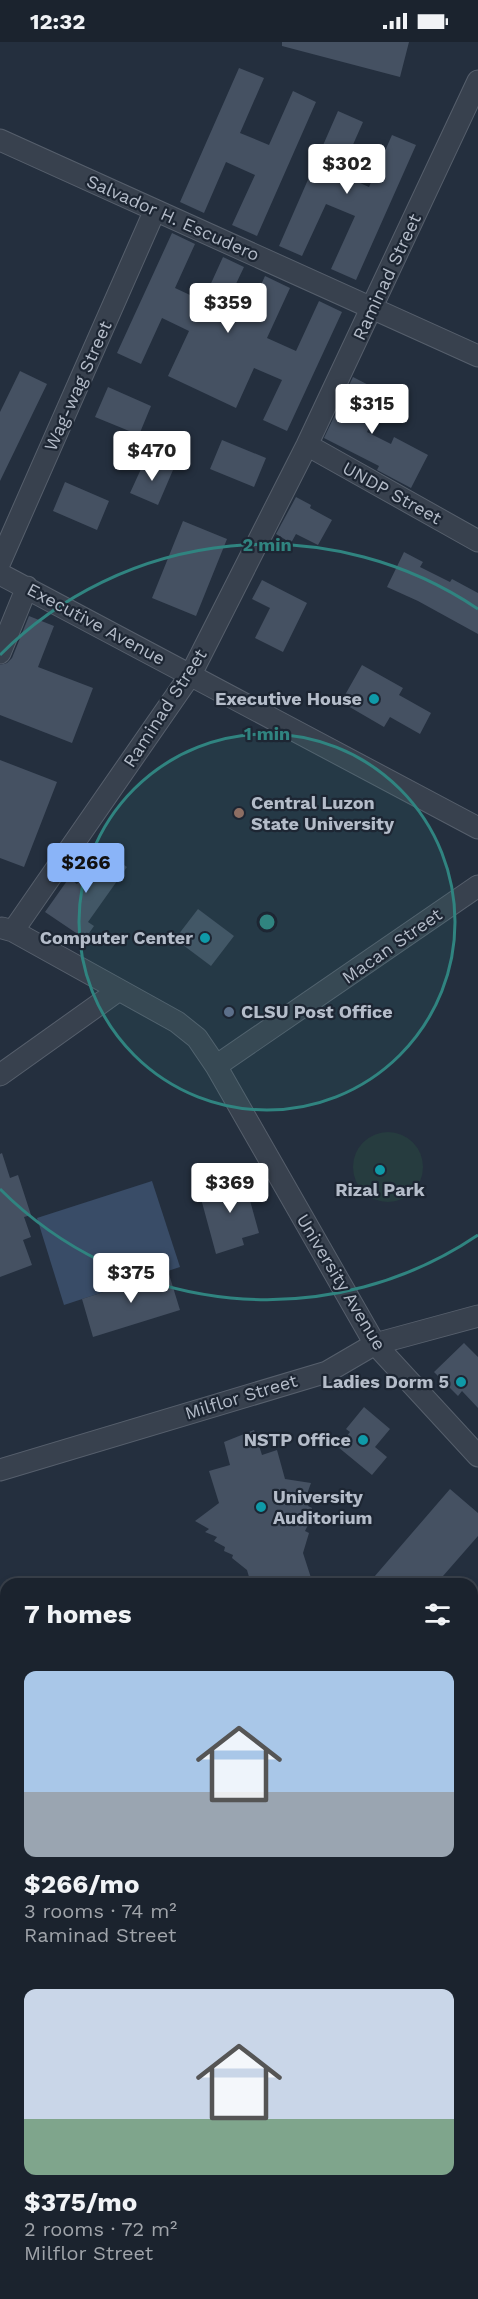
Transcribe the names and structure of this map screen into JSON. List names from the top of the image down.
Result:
{
  "streets": {
    "street": [
      "Salvador H. Escudero",
      "Raminad Street",
      "Wag-wag Street",
      "UNDP Street",
      "Executive Avenue",
      "Macan Street",
      "University Avenue",
      "Milflor Street"
    ]
  },
  "crossings": [
    ["Salvador H. Escudero", "Raminad Street"],
    ["Salvador H. Escudero", "Wag-wag Street"],
    ["Raminad Street", "UNDP Street"],
    ["Raminad Street", "Executive Avenue"],
    ["Raminad Street", "University Avenue"],
    ["Macan Street", "University Avenue"],
    ["University Avenue", "Milflor Street"]
  ],
  "places": [
    "Executive House",
    "Central Luzon State University",
    "Computer Center",
    "CLSU Post Office",
    "Rizal Park",
    "Ladies Dorm 5",
    "NSTP Office",
    "University Auditorium"
  ],
  "page": {
    "status": "12:32",
    "price": [
      "$302",
      "$359",
      "$315",
      "$470",
      "$266",
      "$369",
      "$375"
    ],
    "heading": "7 homes",
    "list": [
      {
        "name": "$266/mo",
        "note": "3 rooms · 74 m² · Raminad Street"
      },
      {
        "name": "$375/mo",
        "note": "2 rooms · 72 m² · Milflor Street"
      }
    ]
  },
  "rings": ["2 min", "1 min"]
}
